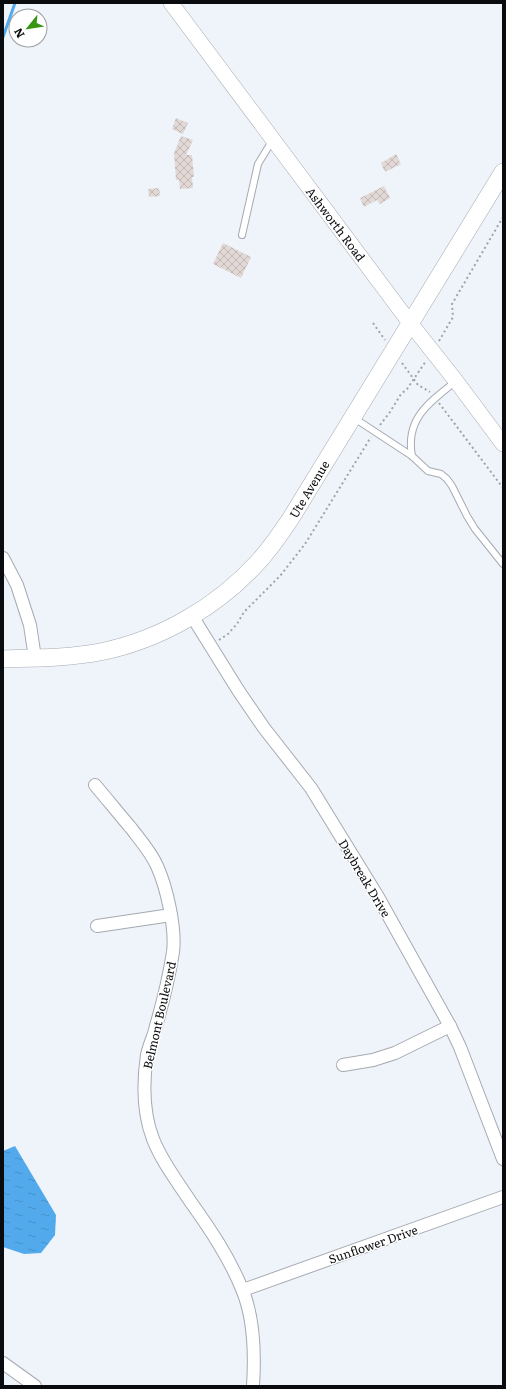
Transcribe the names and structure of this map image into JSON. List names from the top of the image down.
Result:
{
  "streets": {
    "main road": ["Ute Avenue"],
    "street": [
      "Ashworth Road",
      "Daybreak Drive",
      "Belmont Boulevard",
      "Sunflower Drive"
    ]
  },
  "crossings": [
    ["Ashworth Road", "Ute Avenue"],
    ["Ute Avenue", "Daybreak Drive"],
    ["Belmont Boulevard", "Sunflower Drive"]
  ],
  "north": "bottom left"
}
